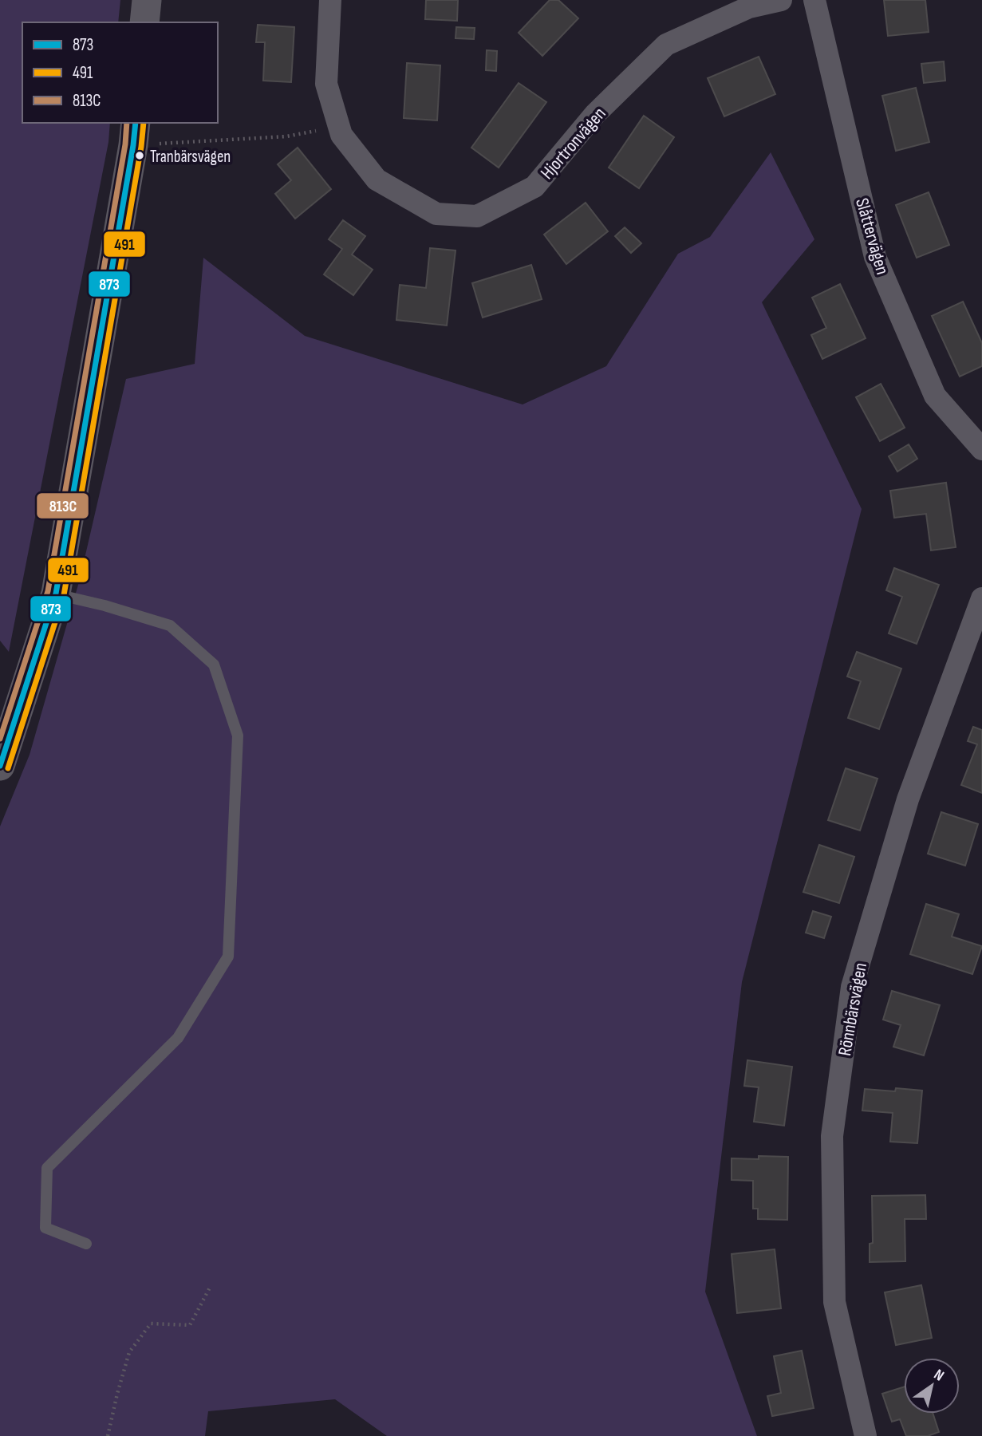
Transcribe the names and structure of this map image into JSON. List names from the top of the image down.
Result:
{
  "streets": {
    "street": ["Hjortronvägen", "Slåttervägen", "Rönnbärsvägen"]
  },
  "places": ["Tranbärsvägen"],
  "lines": ["transit line 873", "transit line 491", "transit line 813C"],
  "legend": ["873", "491", "813C"],
  "north": "top right"
}
